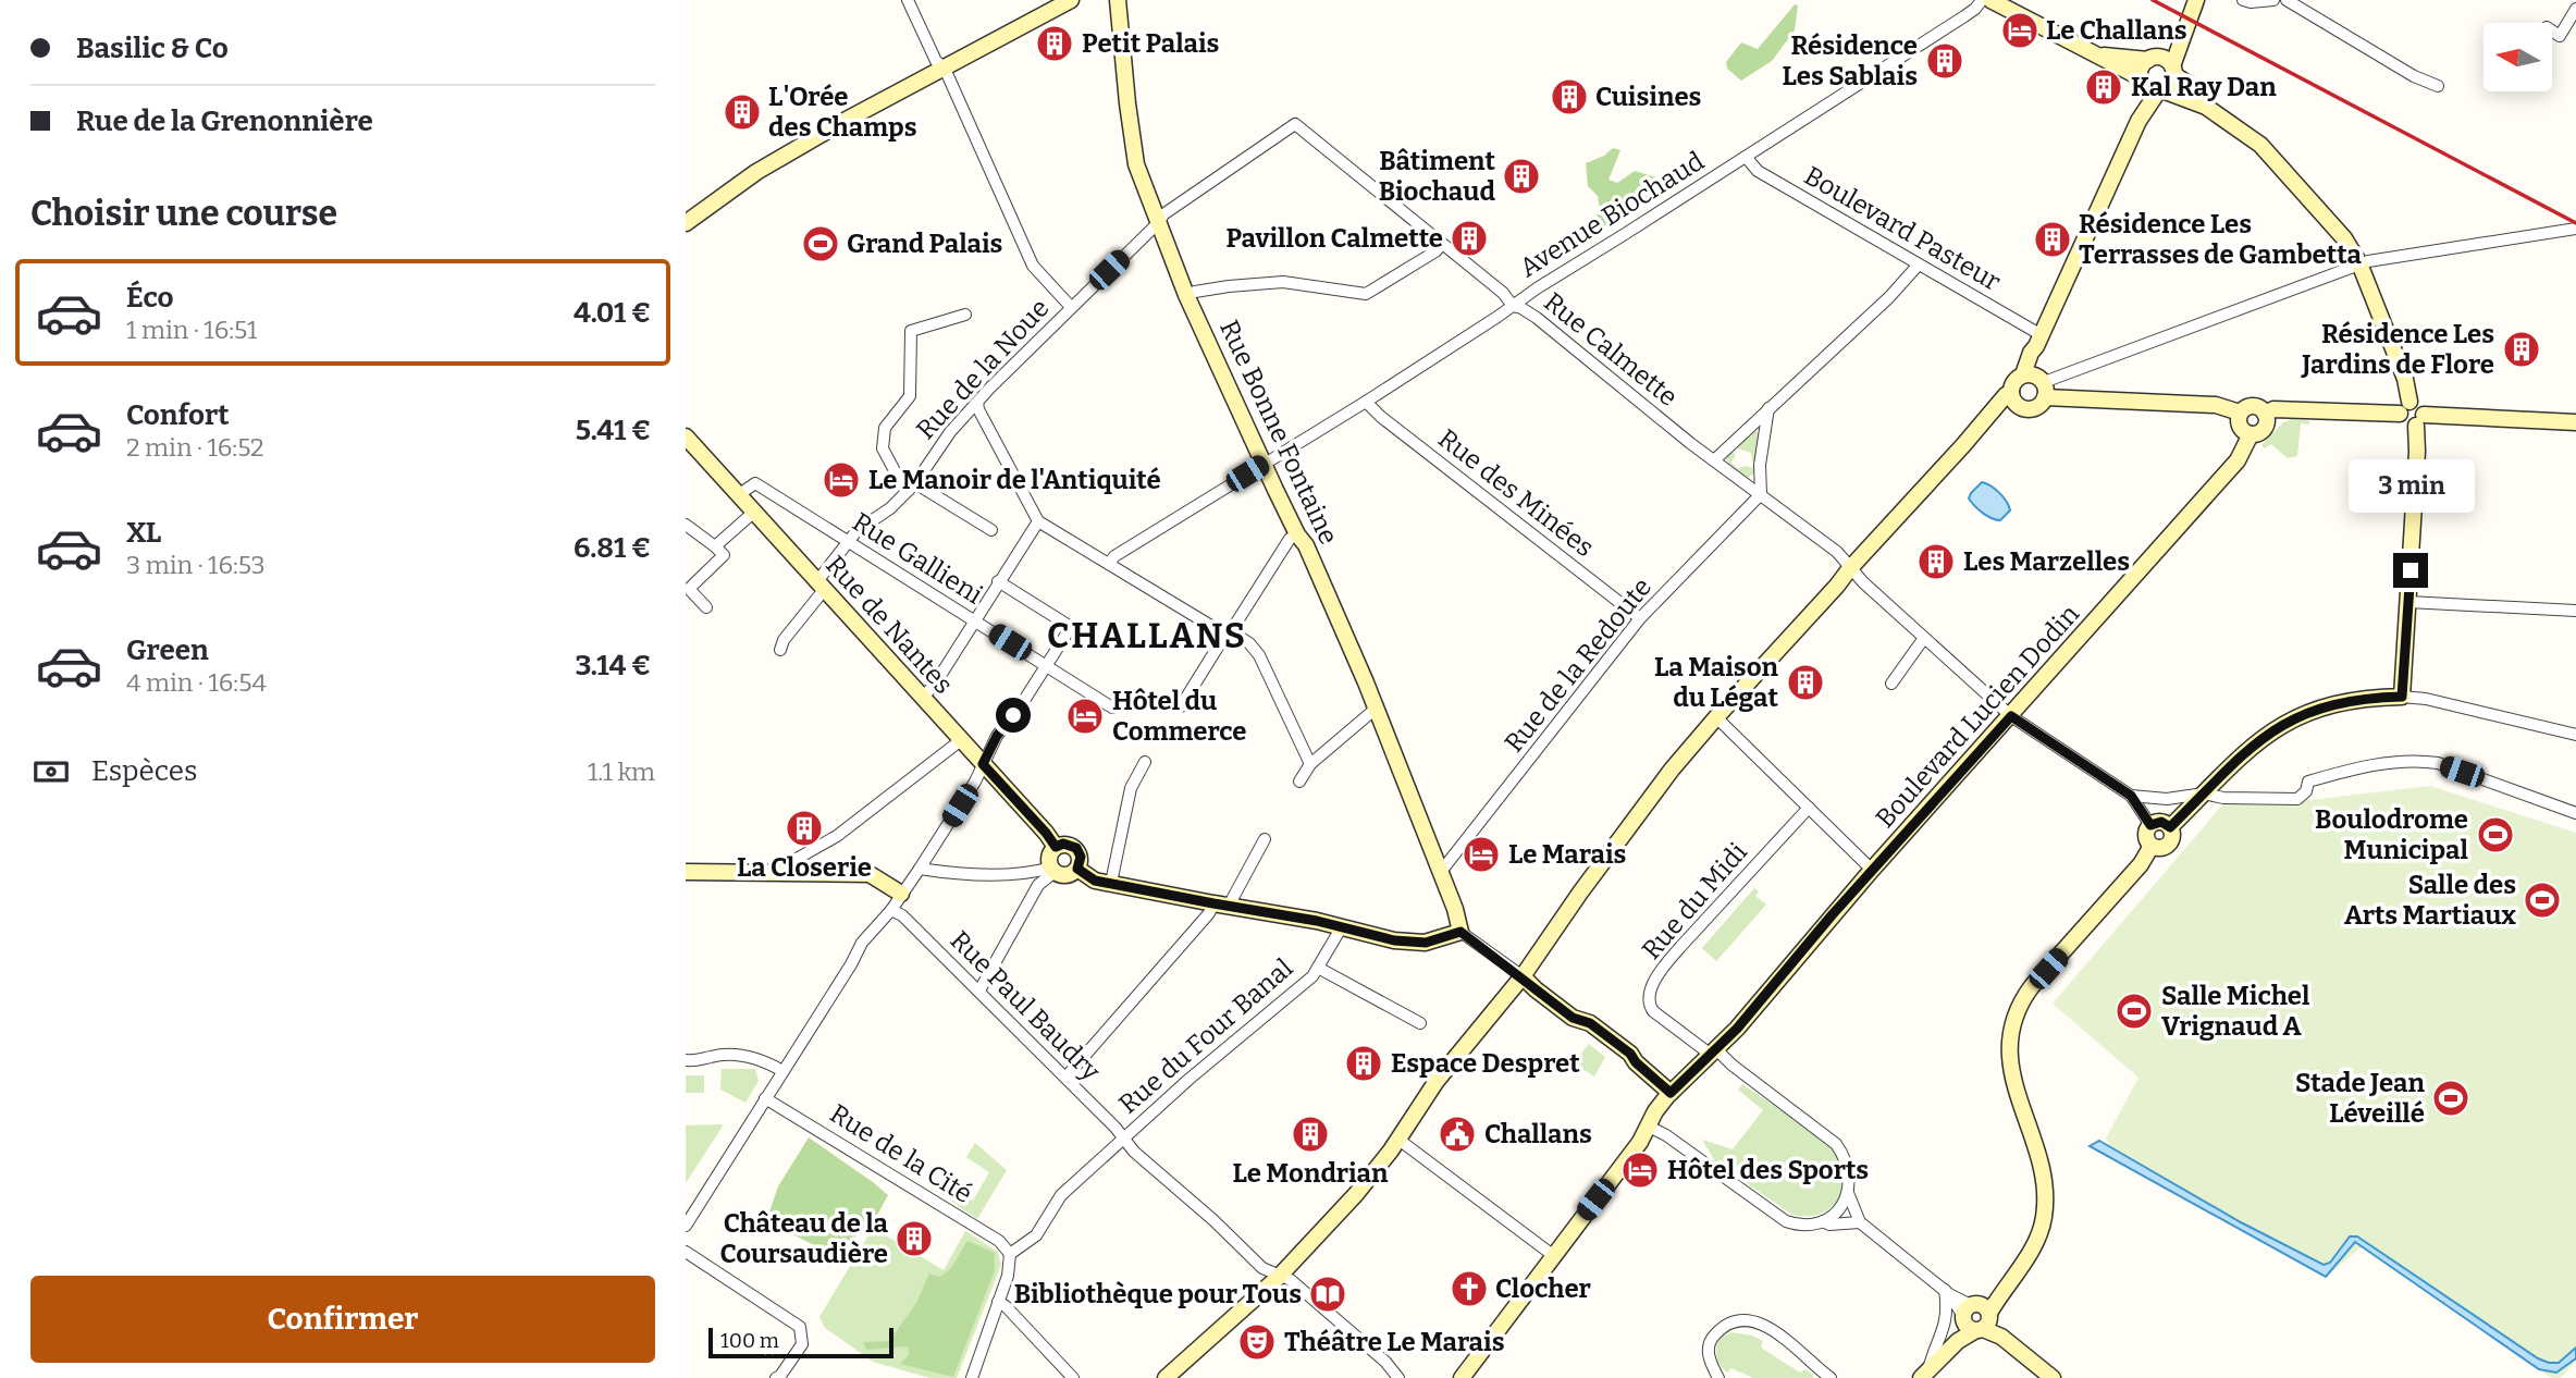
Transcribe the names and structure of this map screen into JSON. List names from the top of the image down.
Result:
{
  "streets": {
    "street": [
      "Avenue Biochaud",
      "Boulevard Pasteur",
      "Rue Calmette",
      "Rue de la Noue",
      "Rue Bonne Fontaine",
      "Rue des Minées",
      "Rue Gallieni",
      "Rue de Nantes",
      "Rue de la Redoute",
      "Boulevard Lucien Dodin",
      "Rue du Midi",
      "Rue Paul Baudry",
      "Rue du Four Banal",
      "Rue de la Cité"
    ]
  },
  "crossings": [
    ["Avenue Biochaud", "Boulevard Pasteur"],
    ["Avenue Biochaud", "Rue Calmette"],
    ["Avenue Biochaud", "Rue Bonne Fontaine"],
    ["Avenue Biochaud", "Rue des Minées"],
    ["Rue Calmette", "Rue de la Noue"],
    ["Rue Calmette", "Rue de la Redoute"],
    ["Rue Calmette", "Boulevard Lucien Dodin"],
    ["Rue de la Noue", "Rue Bonne Fontaine"],
    ["Rue de la Noue", "Rue Gallieni"],
    ["Rue de la Noue", "Rue de Nantes"],
    ["Rue Bonne Fontaine", "Rue de la Redoute"],
    ["Rue des Minées", "Rue de la Redoute"],
    ["Rue Gallieni", "Rue de Nantes"],
    ["Boulevard Lucien Dodin", "Rue du Midi"],
    ["Rue Paul Baudry", "Rue du Four Banal"],
    ["Rue du Four Banal", "Rue de la Cité"]
  ],
  "districts": ["CHALLANS"],
  "places": {
    "hotel": [
      "Le Challans",
      "Le Manoir de l'Antiquité",
      "Hôtel du Commerce",
      "Le Marais",
      "Hôtel des Sports"
    ],
    "building": [
      "Petit Palais",
      "Résidence Les Sablais",
      "Kal Ray Dan",
      "Cuisines",
      "L'Orée des Champs",
      "Bâtiment Biochaud",
      "Pavillon Calmette",
      "Résidence Les Terrasses de Gambetta",
      "Résidence Les Jardins de Flore",
      "Les Marzelles",
      "La Maison du Légat",
      "La Closerie",
      "Espace Despret",
      "Le Mondrian",
      "Château de la Coursaudière"
    ],
    "sports": [
      "Grand Palais",
      "Boulodrome Municipal",
      "Salle des Arts Martiaux",
      "Salle Michel Vrignaud A",
      "Stade Jean Léveillé"
    ],
    "public building": ["Challans"],
    "church": ["Clocher"],
    "library": ["Bibliothèque pour Tous"],
    "theatre": ["Théâtre Le Marais"]
  },
  "scale_bar": "100 m",
  "north": "left",
  "page": {
    "banner": ["Basilic & Co", "Rue de la Grenonnière"],
    "heading": "Choisir une course",
    "list": [
      {
        "name": "Éco",
        "note": "1 min · 16:51",
        "value": "4.01 €"
      },
      {
        "name": "Confort",
        "note": "2 min · 16:52",
        "value": "5.41 €"
      },
      {
        "name": "XL",
        "note": "3 min · 16:53",
        "value": "6.81 €"
      },
      {
        "name": "Green",
        "note": "4 min · 16:54",
        "value": "3.14 €"
      }
    ],
    "bubble": "3 min",
    "pay": ["Espèces", "1.1 km"],
    "buttons": "Confirmer",
    "scale": "100 m"
  }
}
